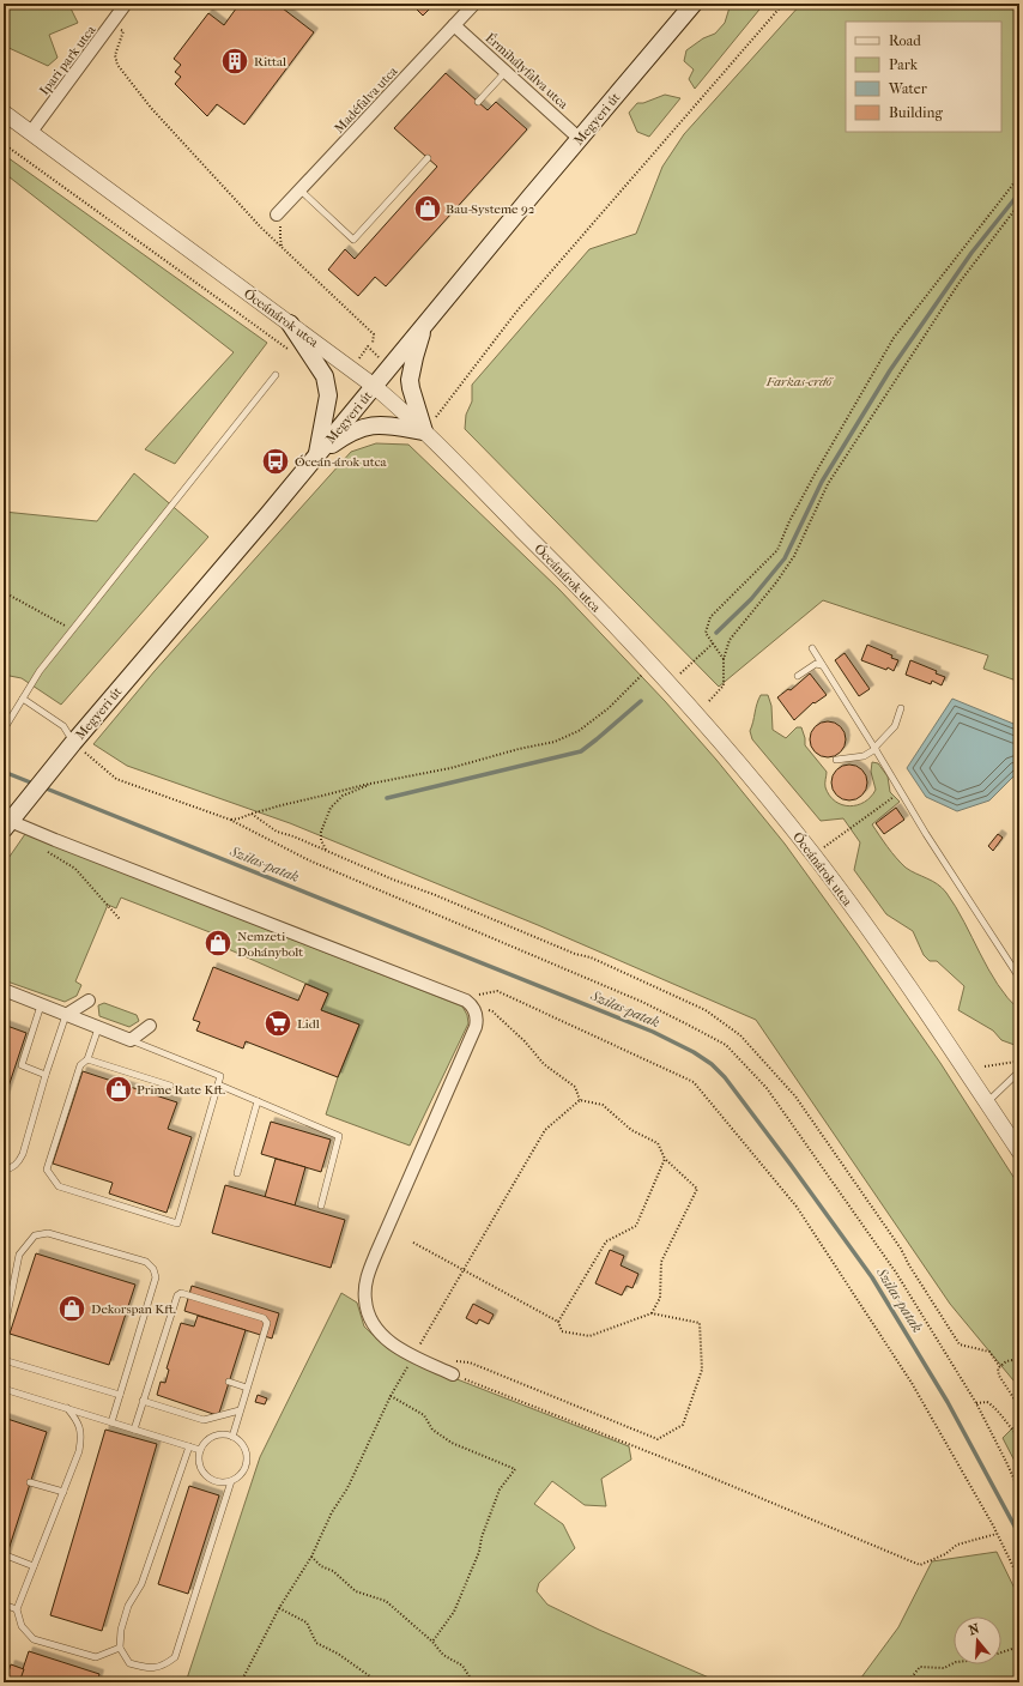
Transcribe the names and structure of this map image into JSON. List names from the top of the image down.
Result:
{
  "streets": {
    "main road": ["Megyeri út"],
    "street": [
      "Ipari park utca",
      "Érmihályfalva utca",
      "Madéfalva utca",
      "Óceánárok utca"
    ]
  },
  "crossings": [
    ["Ipari park utca", "Óceánárok utca"],
    ["Érmihályfalva utca", "Madéfalva utca"],
    ["Érmihályfalva utca", "Megyeri út"],
    ["Megyeri út", "Óceánárok utca"]
  ],
  "water": ["Szilas-patak"],
  "parks": ["Farkas-erdő"],
  "places": {
    "building": ["Rittal"],
    "shop": [
      "Bau-Systeme 92",
      "Nemzeti Dohánybolt",
      "Prime Rate Kft.",
      "Dekorspan Kft."
    ],
    "bus stop": ["Óceán-árok utca"],
    "supermarket": ["Lidl"]
  },
  "legend": [
    "Road",
    "Park",
    "Water",
    "Building"
  ],
  "north": "top"
}
